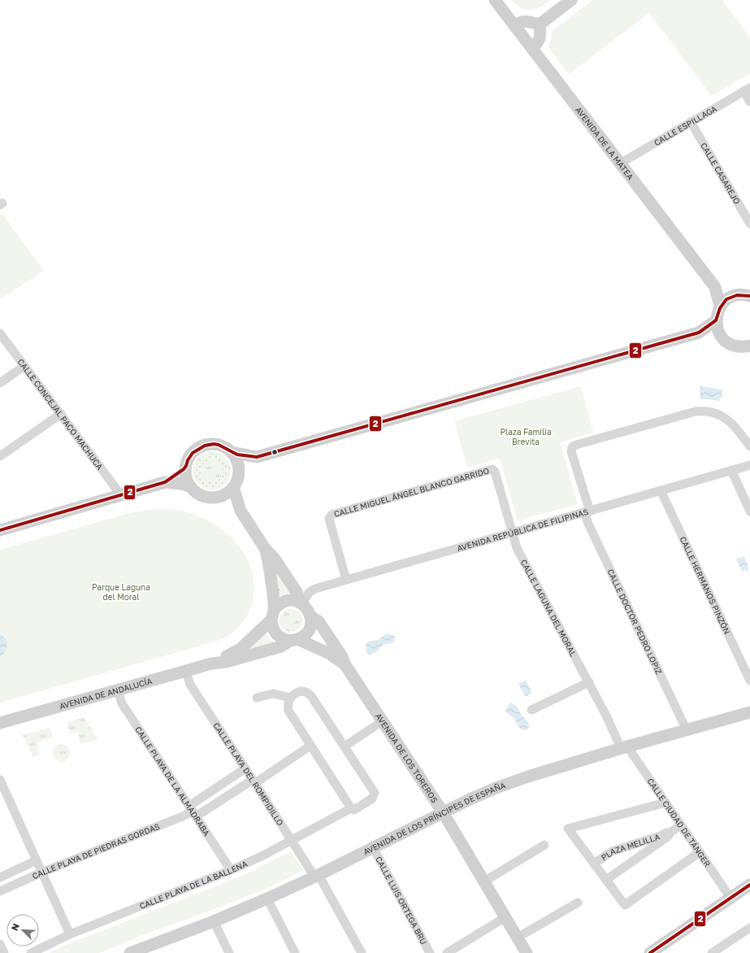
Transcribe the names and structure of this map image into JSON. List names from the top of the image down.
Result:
{
  "streets": {
    "street": [
      "CALLE ESPILLAGA",
      "AVENIDA DE LA MATEA",
      "CALLE CASAREJO",
      "CALLE CONCEJAL PACO MACHUCA",
      "CALLE MIGUEL ÁNGEL BLANCO GARRIDO",
      "AVENIDA REPÚBLICA DE FILIPINAS",
      "CALLE HERMANOS PINZÓN",
      "CALLE LAGUNA DEL MORAL",
      "CALLE DOCTOR PEDRO LOPIZ",
      "AVENIDA DE ANDALUCÍA",
      "AVENIDA DE LOS TOREROS",
      "CALLE PLAYA DEL ROMPIDILLO",
      "CALLE PLAYA DE LA ALMADRABA",
      "AVENIDA DE LOS PRÍNCIPES DE ESPAÑA",
      "CALLE CIUDAD DE TÁNGER",
      "PLAZA MELILLA",
      "CALLE PLAYA DE PIEDRAS GORDAS",
      "CALLE PLAYA DE LA BALLENA",
      "CALLE LUIS ORTEGA BRU"
    ]
  },
  "crossings": [
    ["CALLE ESPILLAGA", "AVENIDA DE LA MATEA"],
    ["CALLE ESPILLAGA", "CALLE CASAREJO"],
    ["CALLE MIGUEL ÁNGEL BLANCO GARRIDO", "AVENIDA REPÚBLICA DE FILIPINAS"],
    ["CALLE MIGUEL ÁNGEL BLANCO GARRIDO", "CALLE LAGUNA DEL MORAL"],
    ["AVENIDA REPÚBLICA DE FILIPINAS", "CALLE HERMANOS PINZÓN"],
    ["AVENIDA REPÚBLICA DE FILIPINAS", "CALLE LAGUNA DEL MORAL"],
    ["AVENIDA REPÚBLICA DE FILIPINAS", "CALLE DOCTOR PEDRO LOPIZ"],
    ["AVENIDA REPÚBLICA DE FILIPINAS", "AVENIDA DE ANDALUCÍA"],
    ["AVENIDA REPÚBLICA DE FILIPINAS", "AVENIDA DE LOS TOREROS"],
    ["CALLE LAGUNA DEL MORAL", "AVENIDA DE LOS PRÍNCIPES DE ESPAÑA"],
    ["CALLE LAGUNA DEL MORAL", "CALLE CIUDAD DE TÁNGER"],
    ["CALLE DOCTOR PEDRO LOPIZ", "AVENIDA DE LOS PRÍNCIPES DE ESPAÑA"],
    ["AVENIDA DE ANDALUCÍA", "AVENIDA DE LOS TOREROS"],
    ["AVENIDA DE ANDALUCÍA", "CALLE PLAYA DEL ROMPIDILLO"],
    ["AVENIDA DE ANDALUCÍA", "CALLE PLAYA DE LA ALMADRABA"],
    ["AVENIDA DE LOS TOREROS", "AVENIDA DE LOS PRÍNCIPES DE ESPAÑA"],
    ["CALLE PLAYA DEL ROMPIDILLO", "AVENIDA DE LOS PRÍNCIPES DE ESPAÑA"],
    ["CALLE PLAYA DEL ROMPIDILLO", "CALLE PLAYA DE LA BALLENA"],
    ["CALLE PLAYA DE LA ALMADRABA", "CALLE PLAYA DE PIEDRAS GORDAS"],
    ["CALLE PLAYA DE LA ALMADRABA", "CALLE PLAYA DE LA BALLENA"],
    ["AVENIDA DE LOS PRÍNCIPES DE ESPAÑA", "CALLE CIUDAD DE TÁNGER"],
    ["AVENIDA DE LOS PRÍNCIPES DE ESPAÑA", "CALLE LUIS ORTEGA BRU"],
    ["CALLE CIUDAD DE TÁNGER", "PLAZA MELILLA"]
  ],
  "parks": ["Plaza Familia Brevita", "Parque Laguna del Moral"],
  "lines": ["transit line 2"],
  "north": "top left"
}
